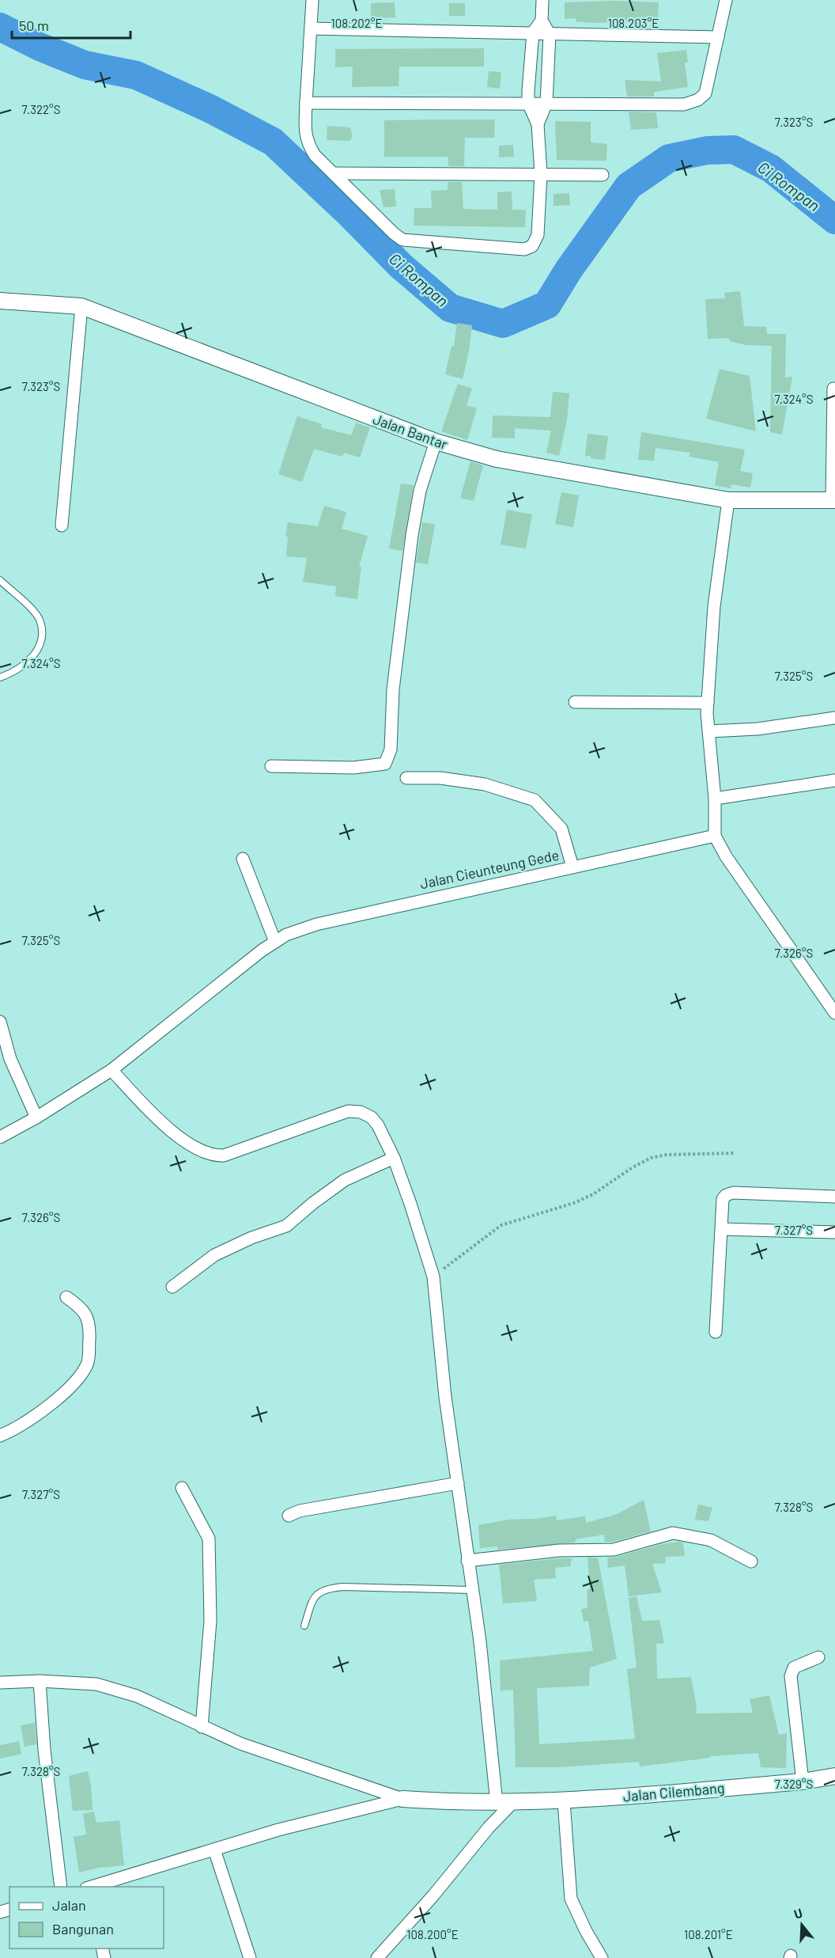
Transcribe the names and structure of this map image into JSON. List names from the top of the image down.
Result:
{
  "streets": {
    "street": ["Jalan Bantar", "Jalan Cieunteung Gede", "Jalan Cilembang"]
  },
  "water": ["Ci Rompan"],
  "legend": ["Jalan", "Bangunan"],
  "scale_bar": "50 m",
  "north": "top",
  "coordinates": [
    "108.203°E",
    "108.202°E",
    "7.322°S",
    "7.323°S",
    "7.324°S",
    "7.325°S",
    "7.326°S",
    "7.327°S",
    "7.328°S",
    "7.329°S",
    "108.200°E",
    "108.201°E"
  ]
}
